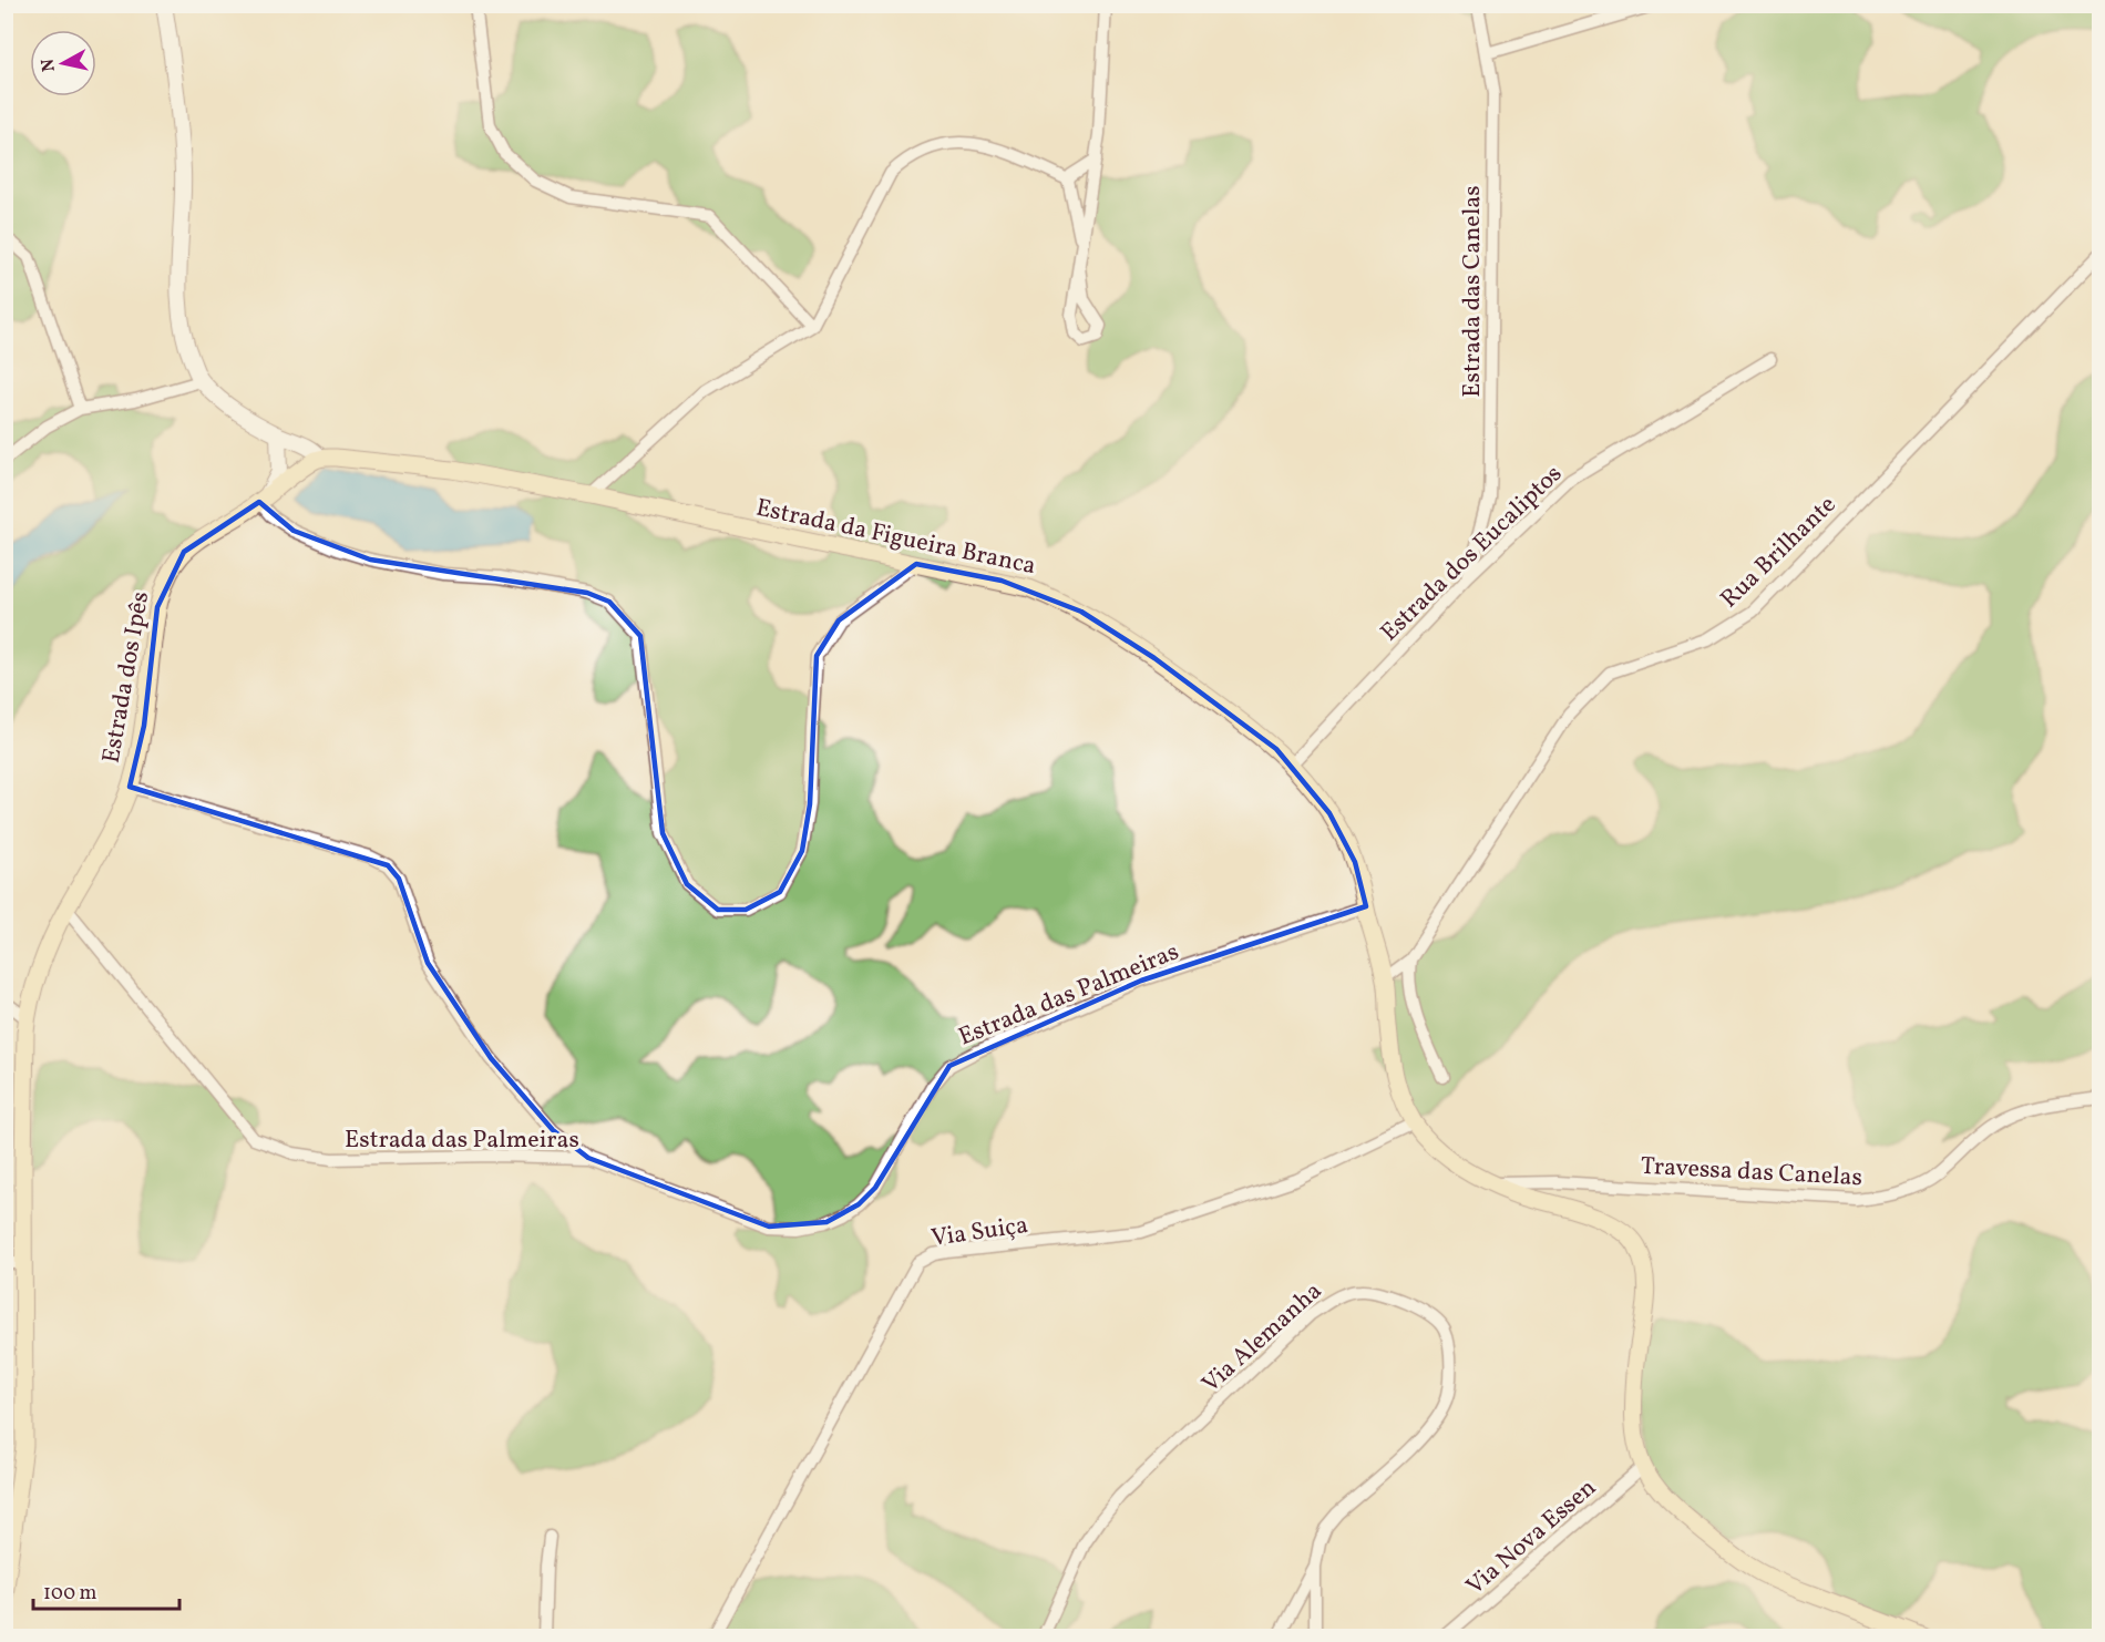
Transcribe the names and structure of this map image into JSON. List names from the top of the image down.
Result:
{
  "streets": {
    "main road": ["Estrada da Figueira Branca", "Estrada dos Ipês"],
    "street": [
      "Estrada das Canelas",
      "Rua Brilhante",
      "Estrada dos Eucaliptos",
      "Estrada das Palmeiras",
      "Travessa das Canelas",
      "Via Suiça",
      "Via Alemanha",
      "Via Nova Essen"
    ]
  },
  "crossings": [
    ["Estrada das Canelas", "Estrada dos Eucaliptos"],
    ["Estrada da Figueira Branca", "Rua Brilhante"],
    ["Estrada da Figueira Branca", "Estrada dos Eucaliptos"],
    ["Estrada da Figueira Branca", "Estrada dos Ipês"],
    ["Estrada da Figueira Branca", "Estrada das Palmeiras"],
    ["Estrada da Figueira Branca", "Travessa das Canelas"],
    ["Estrada da Figueira Branca", "Via Suiça"],
    ["Estrada da Figueira Branca", "Via Nova Essen"],
    ["Estrada dos Ipês", "Estrada das Palmeiras"]
  ],
  "scale_bar": "100 m",
  "north": "left"
}
